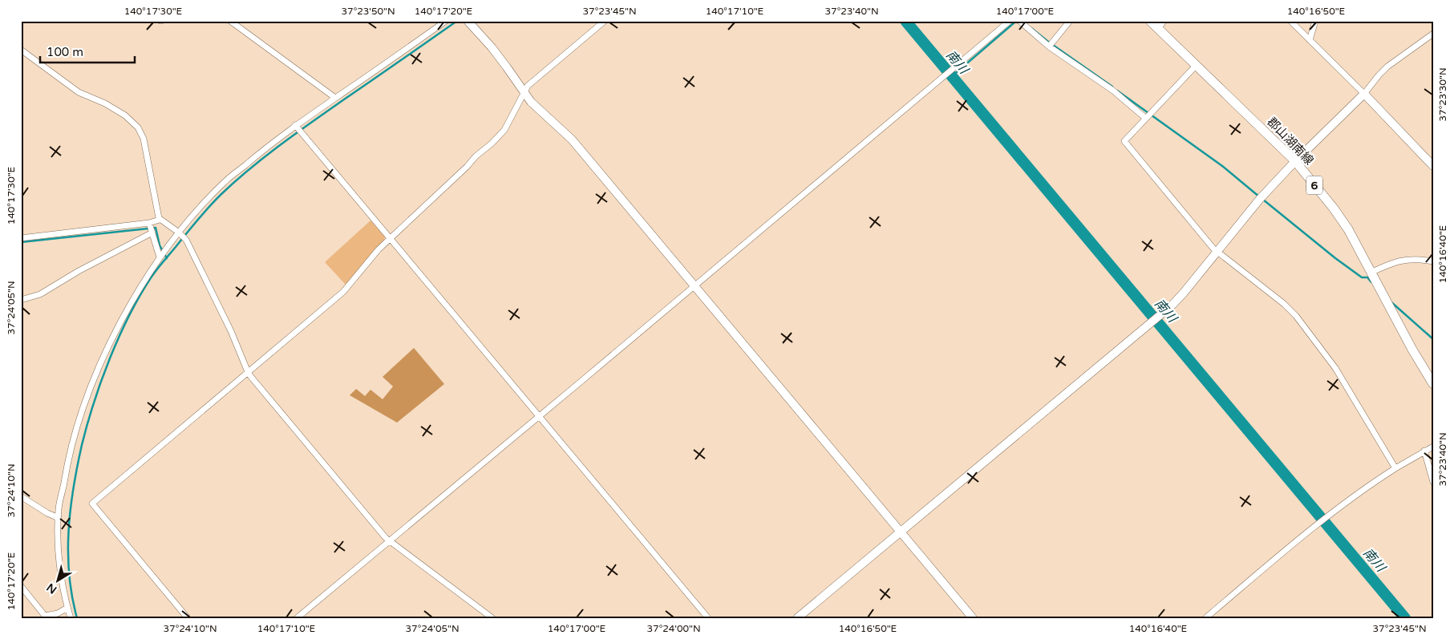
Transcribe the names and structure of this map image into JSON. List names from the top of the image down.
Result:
{
  "streets": {
    "main road": ["郡山湖南線", "6"]
  },
  "water": ["南川"],
  "scale_bar": "100 m",
  "north": "bottom left",
  "coordinates": [
    "140°17'30\"E",
    "37°23'50\"N",
    "140°17'20\"E",
    "37°23'45\"N",
    "140°17'10\"E",
    "37°23'40\"N",
    "140°17'00\"E",
    "140°16'50\"E",
    "37°23'30\"N",
    "140°16'40\"E",
    "37°24'05\"N",
    "37°24'10\"N",
    "37°24'00\"N"
  ]
}
